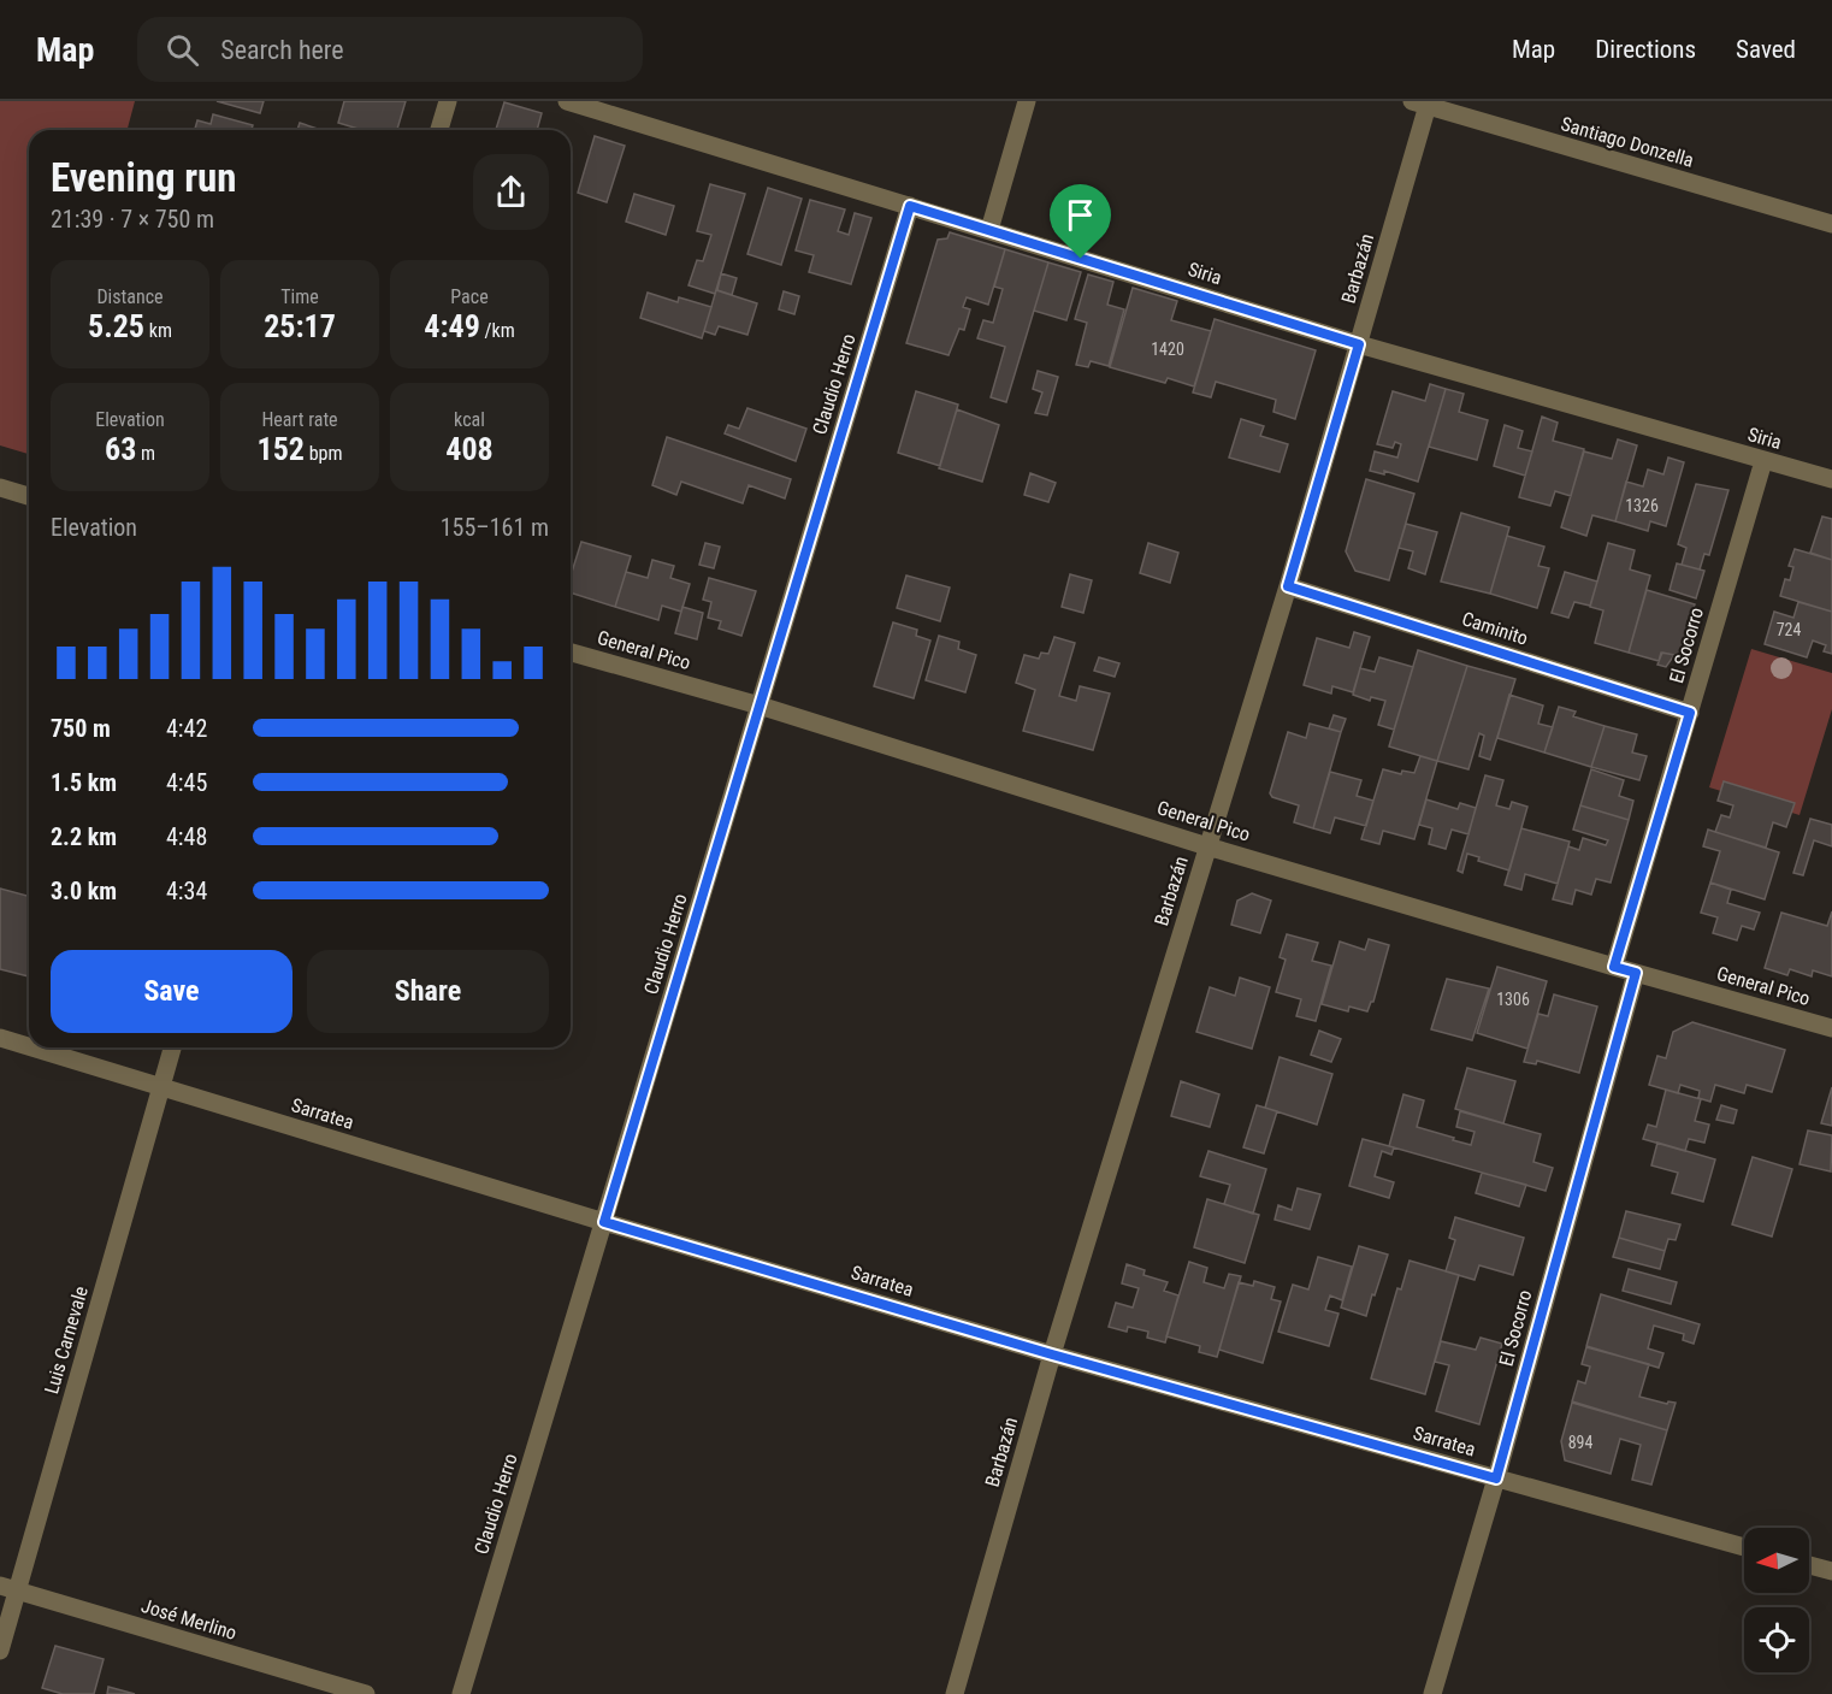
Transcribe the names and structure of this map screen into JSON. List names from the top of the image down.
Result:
{
  "streets": {
    "street": [
      "Santiago Donzella",
      "Barbazán",
      "Siria",
      "Claudio Herro",
      "Caminito",
      "El Socorro",
      "General Pico",
      "Sarratea",
      "Luis Carnevale",
      "José Merlino"
    ]
  },
  "crossings": [
    ["Santiago Donzella", "Barbazán"],
    ["Barbazán", "Siria"],
    ["Barbazán", "Caminito"],
    ["Barbazán", "General Pico"],
    ["Barbazán", "Sarratea"],
    ["Siria", "Claudio Herro"],
    ["Siria", "El Socorro"],
    ["Claudio Herro", "General Pico"],
    ["Claudio Herro", "Sarratea"],
    ["Caminito", "El Socorro"],
    ["El Socorro", "General Pico"],
    ["El Socorro", "Sarratea"],
    ["Sarratea", "Luis Carnevale"],
    ["Luis Carnevale", "José Merlino"]
  ],
  "house_numbers": [
    "1420",
    "1326",
    "724",
    "1306",
    "894"
  ],
  "north": "left",
  "page": {
    "header": "Map",
    "search": "Search here",
    "nav": ["Map", "Directions", "Saved"],
    "heading": ["Evening run", "21:39 · 7 × 750 m"],
    "stats": [
      ["Distance", "5.25 km"],
      ["Time", "25:17"],
      ["Pace", "4:49 /km"],
      ["Elevation", "63 m"],
      ["Heart rate", "152 bpm"],
      ["kcal", "408"]
    ],
    "chart": ["Elevation", "155–161 m"],
    "list": [
      {
        "name": "750 m",
        "note": "4:42"
      },
      {
        "name": "1.5 km",
        "note": "4:45"
      },
      {
        "name": "2.2 km",
        "note": "4:48"
      },
      {
        "name": "3.0 km",
        "note": "4:34"
      }
    ],
    "buttons": ["Save", "Share"]
  }
}
